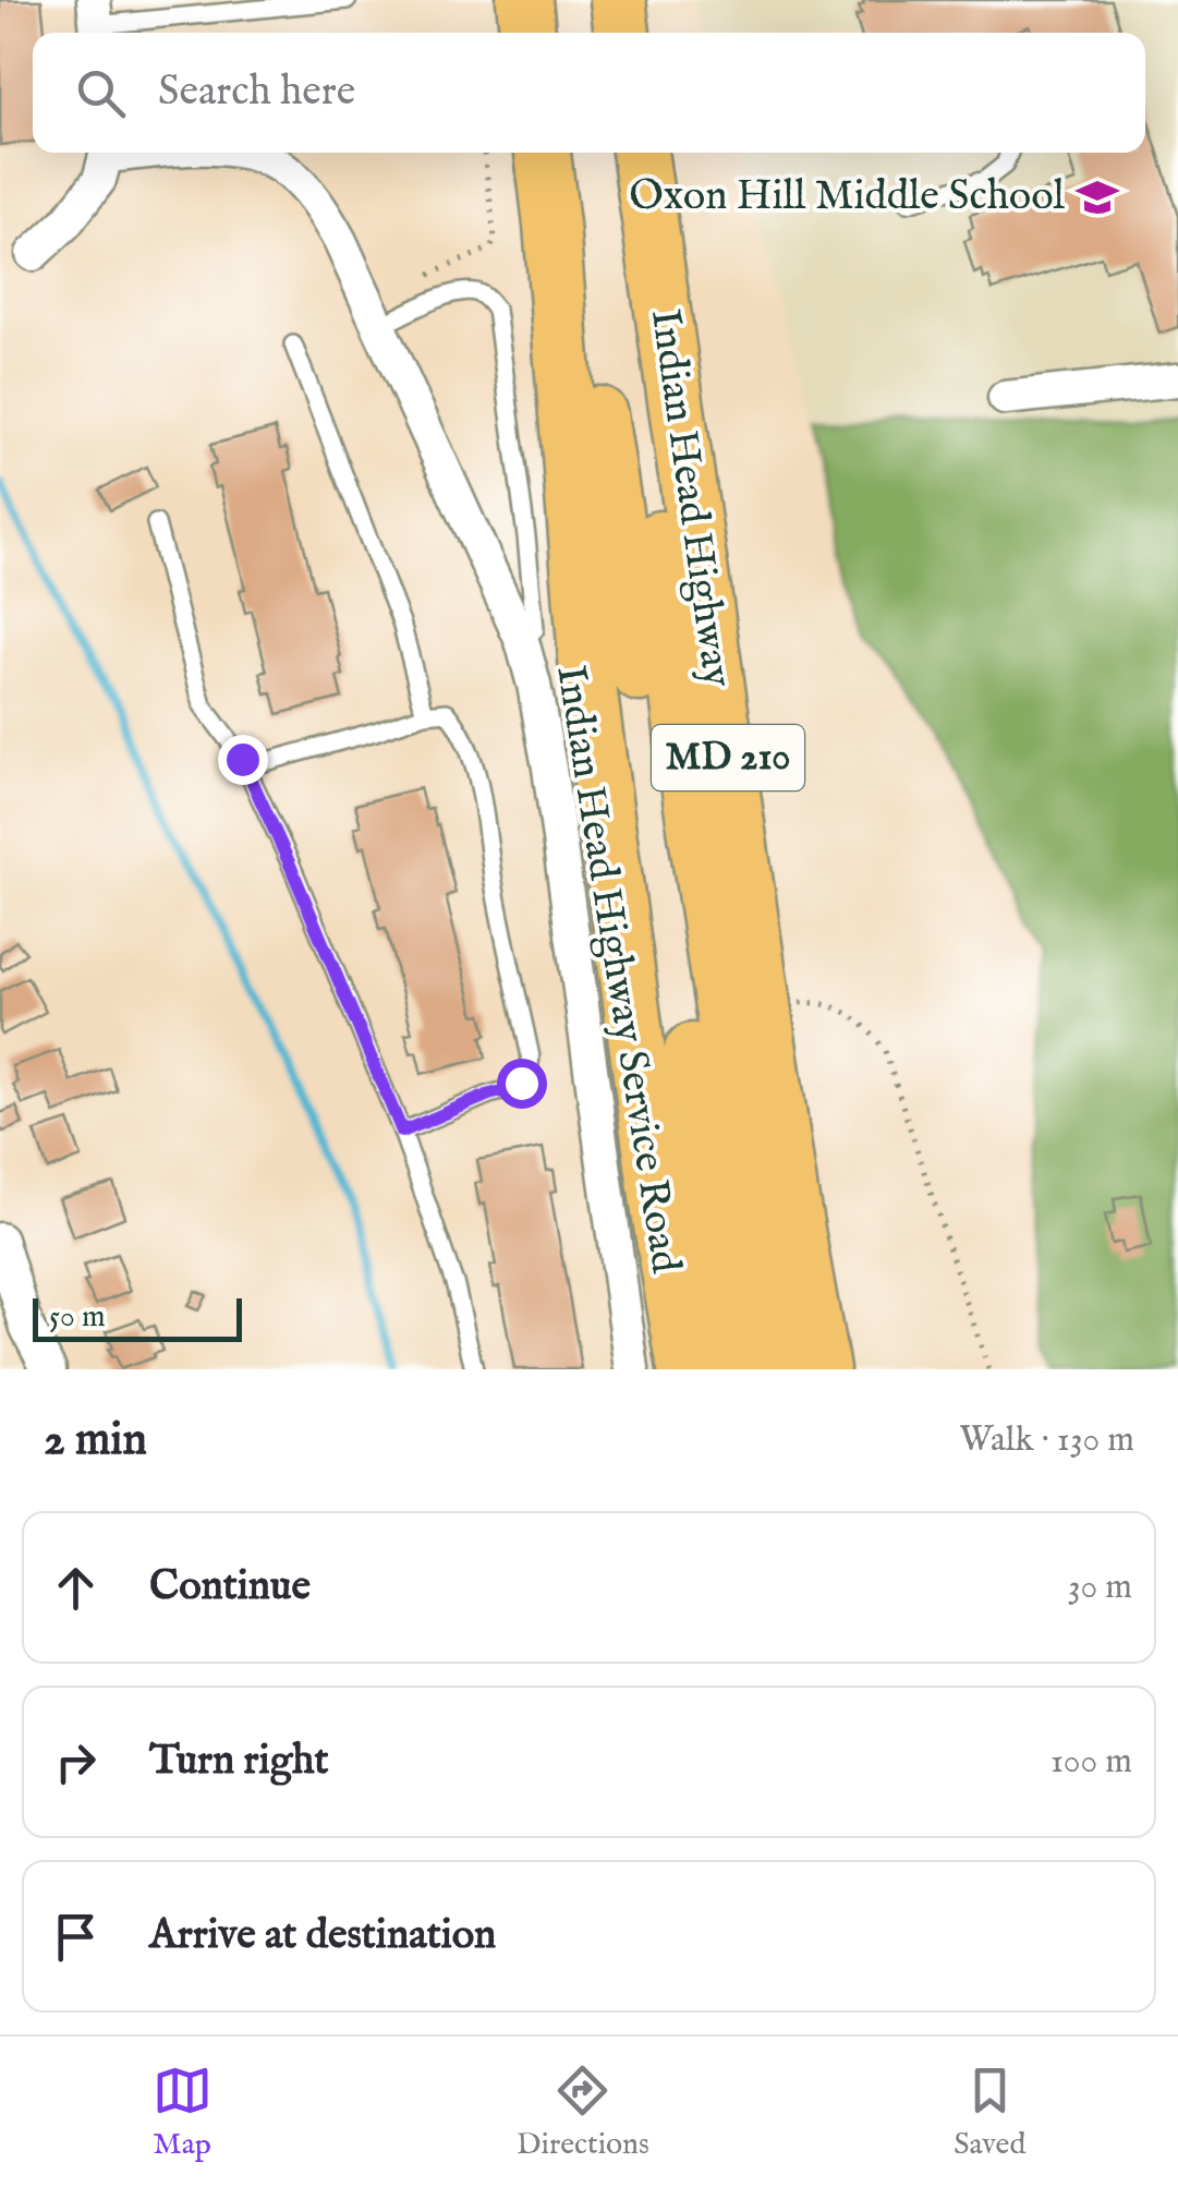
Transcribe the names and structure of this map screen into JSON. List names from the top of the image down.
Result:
{
  "streets": {
    "highway": ["Indian Head Highway", "MD 210"],
    "street": ["Indian Head Highway Service Road"]
  },
  "places": {
    "school or university": ["Oxon Hill Middle School"]
  },
  "scale_bar": "50 m",
  "page": {
    "search": "Search here",
    "scale": "50 m",
    "heading": ["2 min", "Walk · 130 m"],
    "list": [
      ["Continue", "30 m"],
      ["Turn right", "100 m"],
      "Arrive at destination"
    ],
    "nav": ["Map", "Directions", "Saved"]
  }
}
